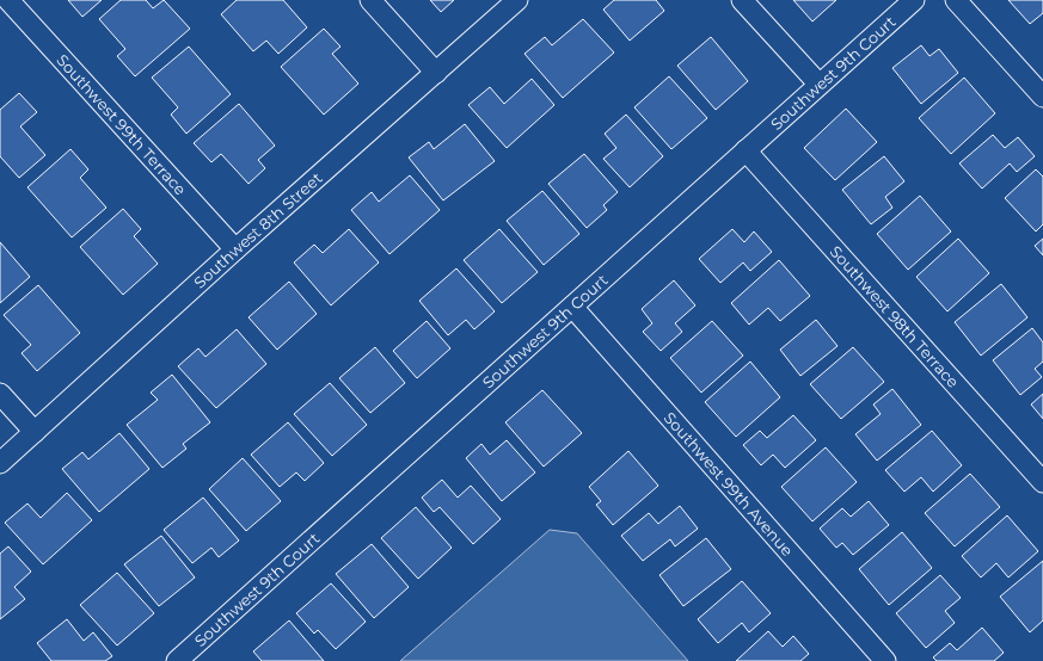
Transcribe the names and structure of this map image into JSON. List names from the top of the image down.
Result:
{
  "streets": {
    "street": [
      "Southwest 9th Court",
      "Southwest 99th Terrace",
      "Southwest 8th Street",
      "Southwest 98th Terrace",
      "Southwest 99th Avenue"
    ]
  },
  "crossings": [
    ["Southwest 9th Court", "Southwest 98th Terrace"],
    ["Southwest 9th Court", "Southwest 99th Avenue"],
    ["Southwest 99th Terrace", "Southwest 8th Street"]
  ]
}
